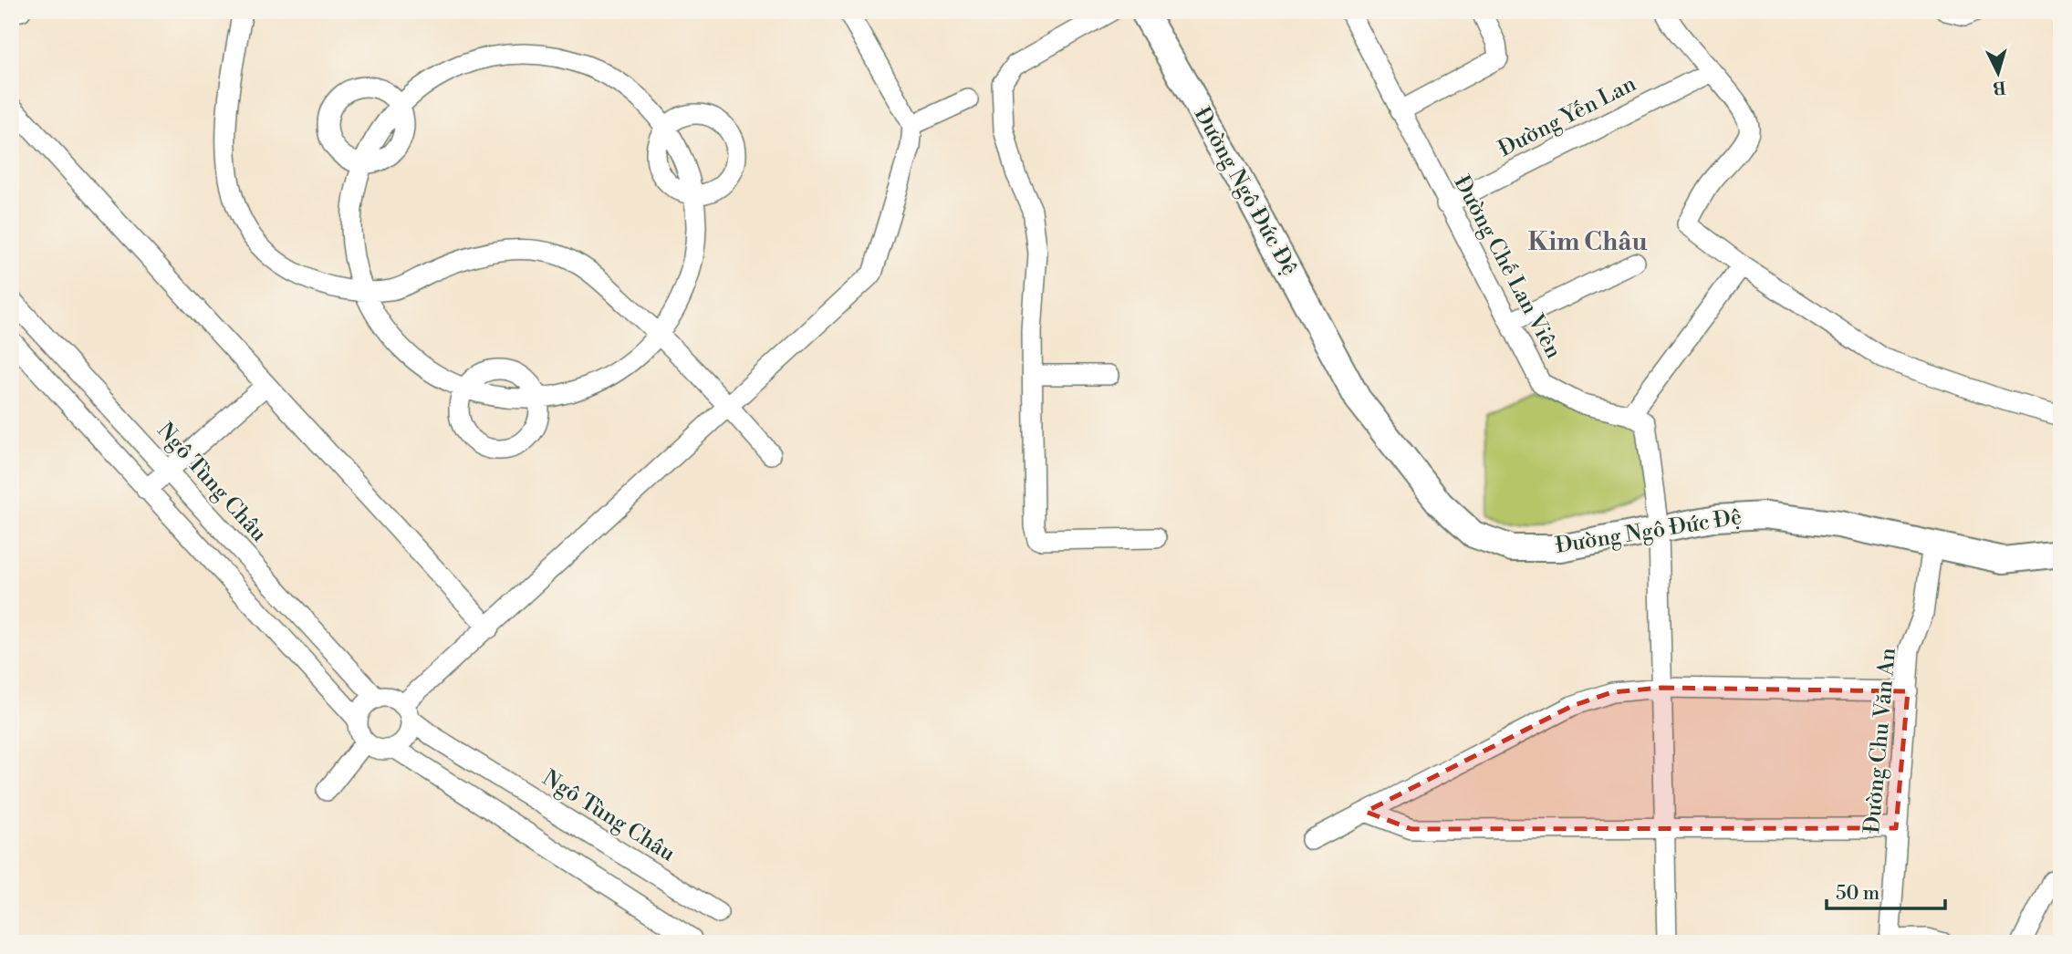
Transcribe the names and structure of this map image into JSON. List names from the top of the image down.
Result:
{
  "streets": {
    "main road": ["Đường Ngô Đức Đệ"],
    "street": [
      "Đường Yến Lan",
      "Đường Chế Lan Viên",
      "Ngô Tùng Châu",
      "Đường Chu Văn An"
    ]
  },
  "crossings": [
    ["Đường Yến Lan", "Đường Chế Lan Viên"],
    ["Đường Ngô Đức Đệ", "Đường Chu Văn An"]
  ],
  "districts": ["Kim Châu"],
  "scale_bar": "50 m",
  "north": "bottom"
}
